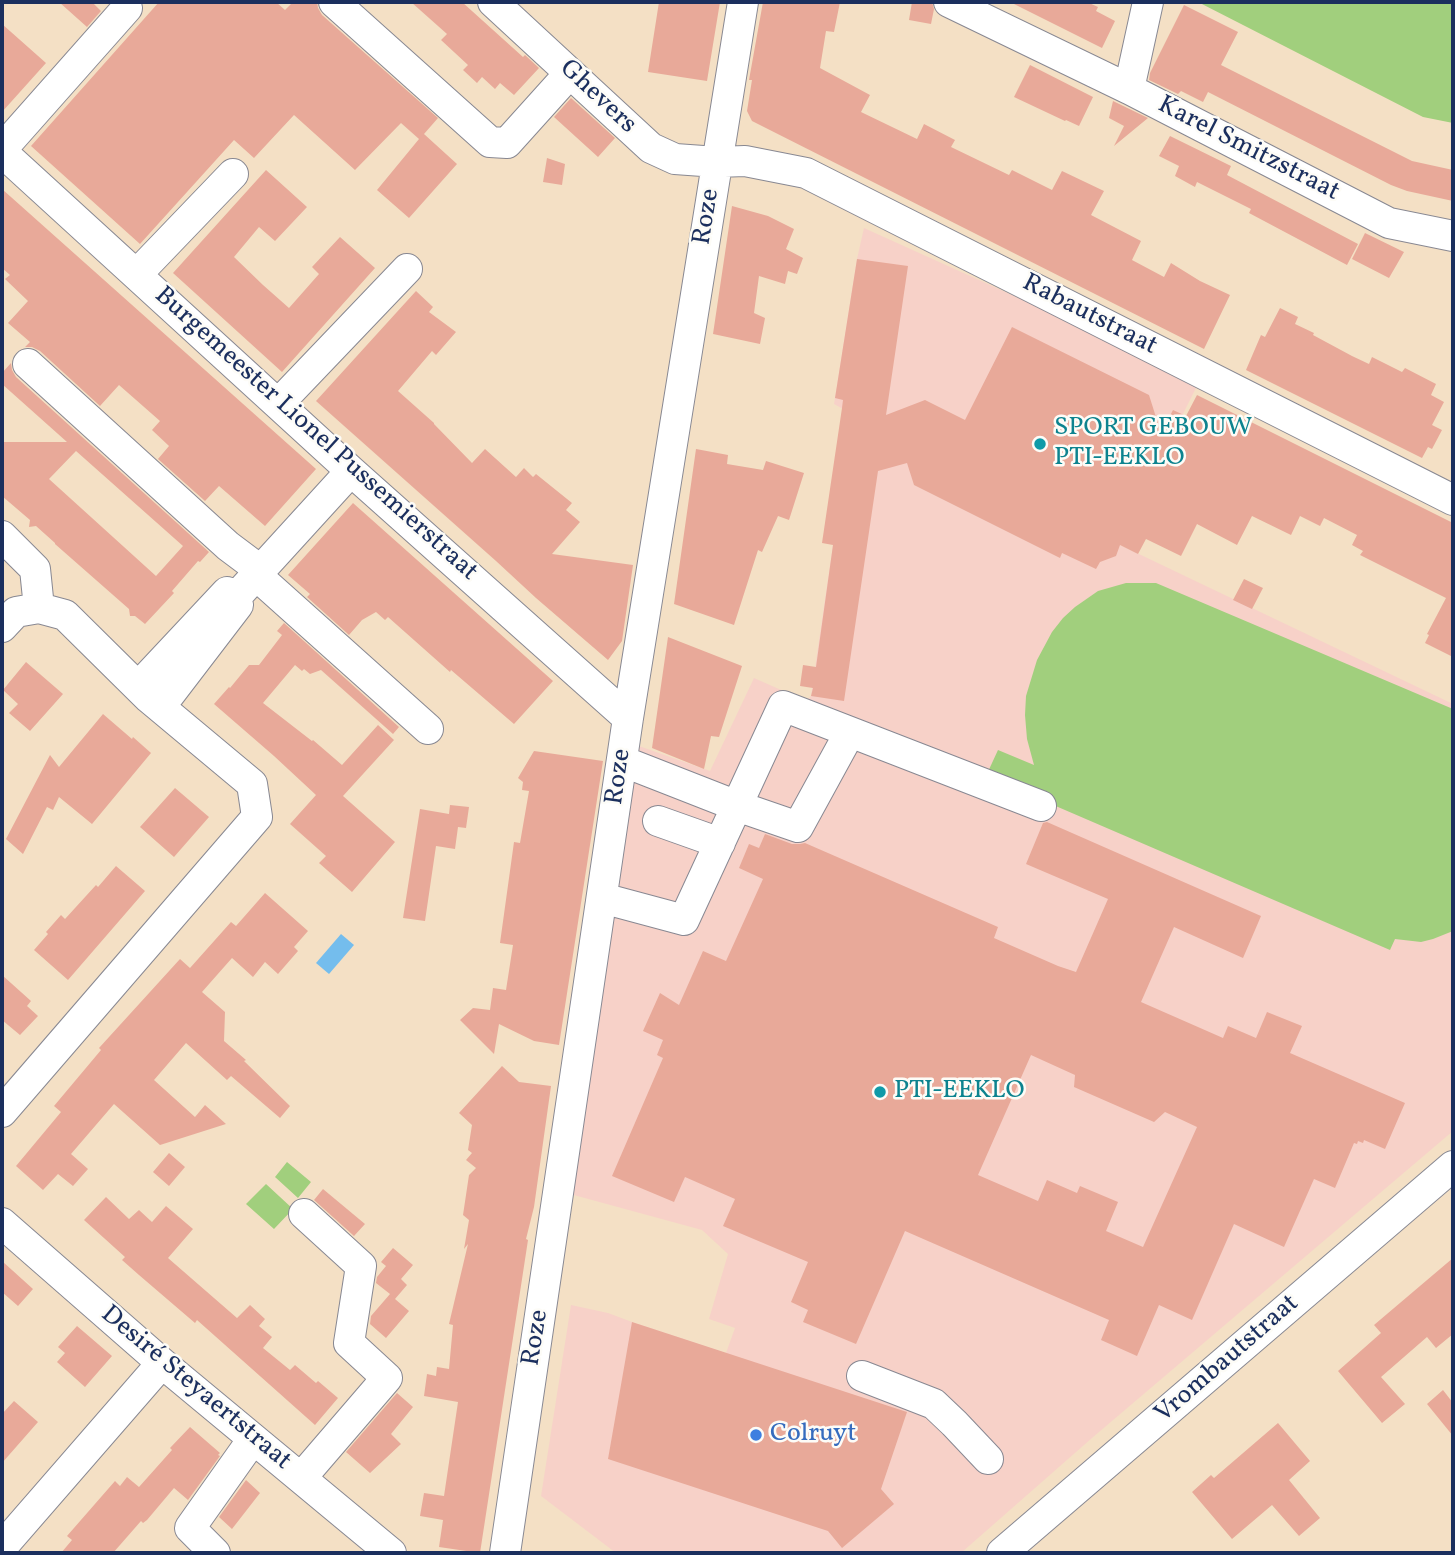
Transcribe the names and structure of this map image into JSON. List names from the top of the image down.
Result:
{
  "streets": {
    "street": [
      "Ghevers",
      "Karel Smitzstraat",
      "Roze",
      "Rabautstraat",
      "Burgemeester Lionel Pussemierstraat",
      "Vrombautstraat",
      "Desiré Steyaertstraat"
    ]
  },
  "crossings": [
    ["Ghevers", "Roze"],
    ["Ghevers", "Rabautstraat"],
    ["Roze", "Rabautstraat"],
    ["Roze", "Burgemeester Lionel Pussemierstraat"]
  ],
  "places": ["SPORT GEBOUW PTI-EEKLO", "PTI-EEKLO", "Colruyt"]
}
